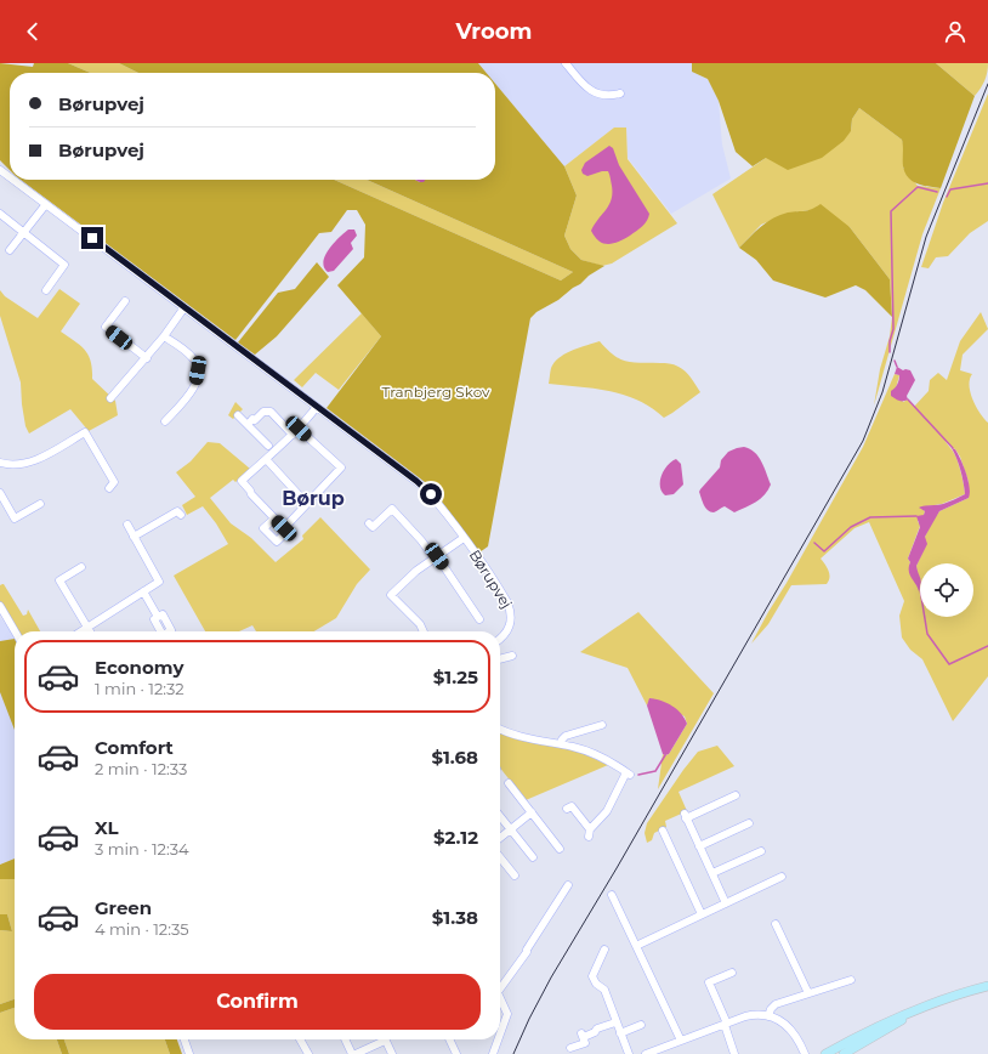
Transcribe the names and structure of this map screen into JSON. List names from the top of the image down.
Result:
{
  "streets": {
    "street": ["Børupvej"]
  },
  "districts": ["Børup"],
  "parks": ["Tranbjerg Skov"],
  "page": {
    "header": "Vroom",
    "banner": ["Børupvej", "Børupvej"],
    "list": [
      {
        "name": "Economy",
        "note": "1 min · 12:32",
        "value": "$1.25"
      },
      {
        "name": "Comfort",
        "note": "2 min · 12:33",
        "value": "$1.68"
      },
      {
        "name": "XL",
        "note": "3 min · 12:34",
        "value": "$2.12"
      },
      {
        "name": "Green",
        "note": "4 min · 12:35",
        "value": "$1.38"
      }
    ],
    "buttons": "Confirm"
  }
}
